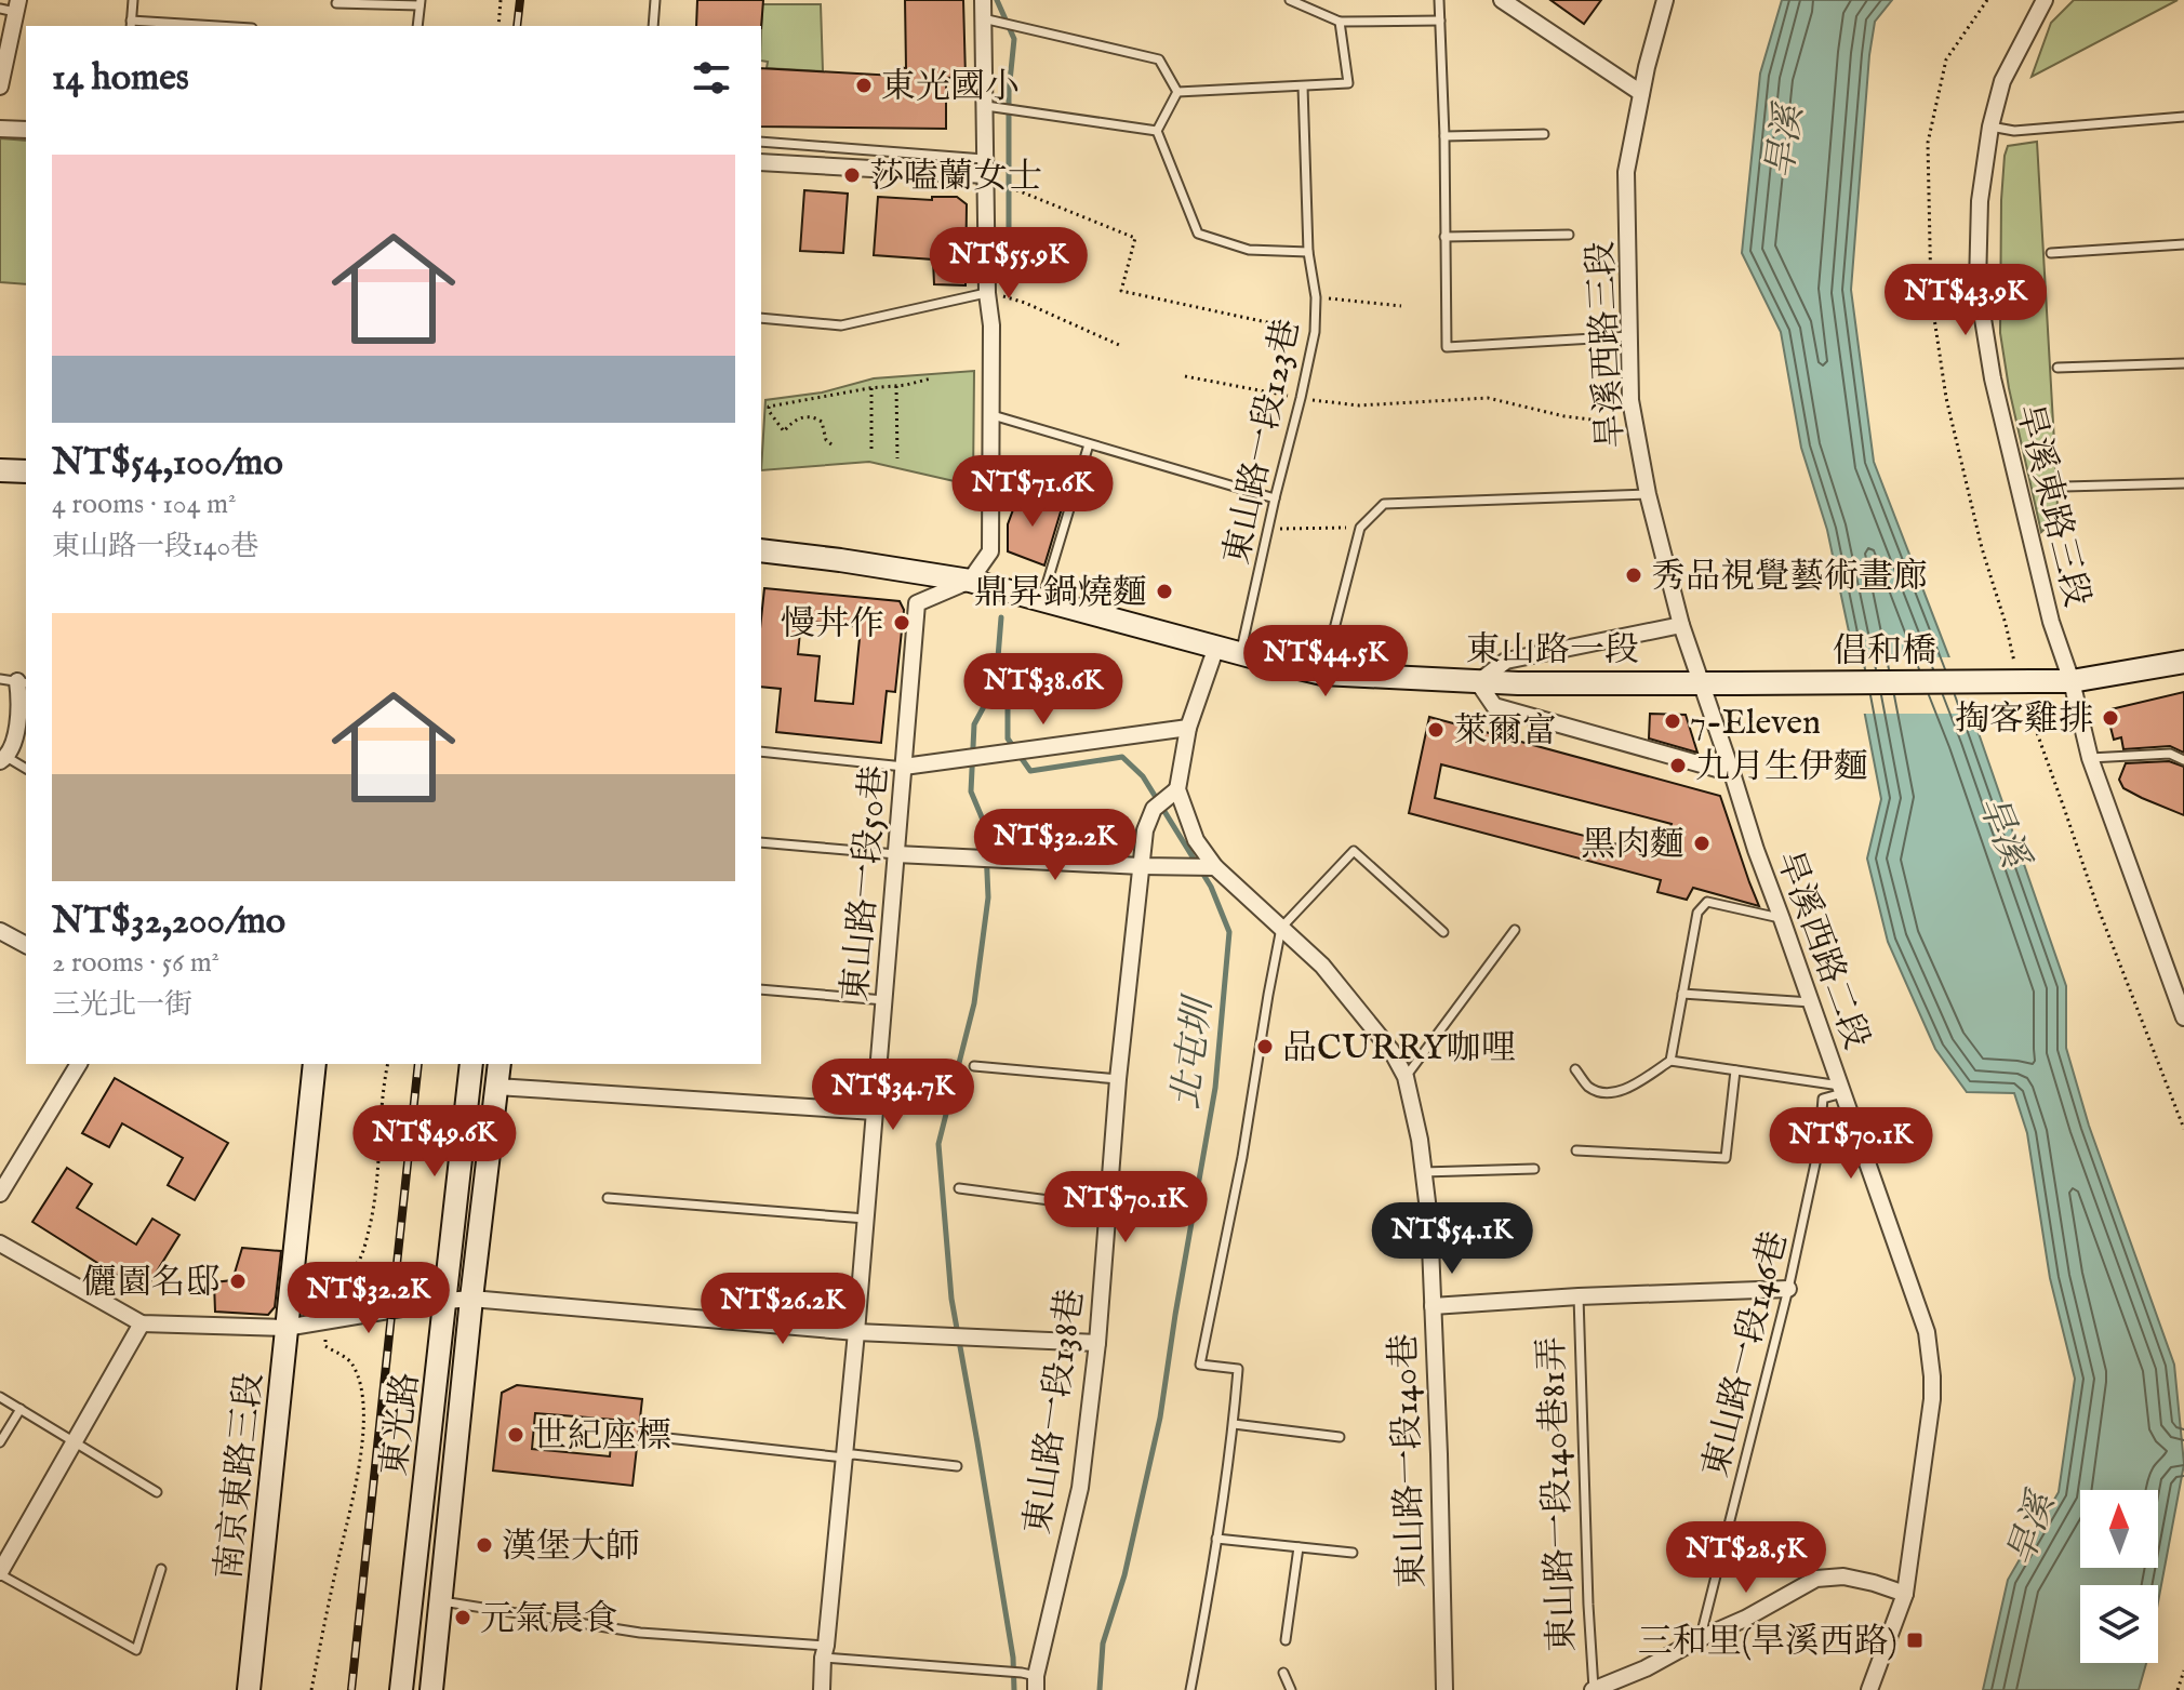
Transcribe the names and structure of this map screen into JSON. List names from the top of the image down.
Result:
{
  "streets": {
    "street": [
      "旱溪西路三段",
      "旱溪東路三段",
      "東山路一段",
      "倡和橋",
      "東山路一段50巷",
      "旱溪西路二段",
      "東山路一段138巷",
      "東光路",
      "東山路一段140巷",
      "南京東路三段",
      "東山路一段140巷81弄"
    ],
    "lane": ["東山路一段123巷", "東山路一段146巷"]
  },
  "crossings": [
    ["旱溪西路三段", "東山路一段"],
    ["旱溪西路三段", "旱溪西路二段"],
    ["東山路一段123巷", "東山路一段"],
    ["東山路一段", "倡和橋"],
    ["東山路一段", "東山路一段50巷"],
    ["東山路一段", "旱溪西路二段"],
    ["東山路一段", "東山路一段140巷"],
    ["旱溪西路二段", "東山路一段146巷"],
    ["東山路一段146巷", "東山路一段140巷81弄"],
    ["東山路一段138巷", "東山路一段140巷"],
    ["東山路一段140巷", "東山路一段140巷81弄"]
  ],
  "water": ["旱溪", "北屯圳"],
  "places": {
    "other": [
      "東光國小",
      "莎嗑蘭女士",
      "秀品視覺藝術畫廊",
      "鼎昇鍋燒麵",
      "慢丼作",
      "掏客雞排",
      "7-Eleven",
      "萊爾富",
      "九月生伊麵",
      "黑肉麵",
      "品CURRY咖哩",
      "儷園名邸",
      "世紀座標",
      "漢堡大師",
      "元氣晨食"
    ],
    "transit": ["三和里(旱溪西路)"]
  },
  "north": "top",
  "page": {
    "heading": "14 homes",
    "list": [
      {
        "name": "NT$54,100/mo",
        "note": "4 rooms · 104 m² · 東山路一段140巷"
      },
      {
        "name": "NT$32,200/mo",
        "note": "2 rooms · 56 m² · 三光北一街"
      }
    ],
    "price": [
      "NT$55.9K",
      "NT$43.9K",
      "NT$71.6K",
      "NT$44.5K",
      "NT$38.6K",
      "NT$32.2K",
      "NT$34.7K",
      "NT$49.6K",
      "NT$70.1K",
      "NT$70.1K",
      "NT$54.1K",
      "NT$32.2K",
      "NT$26.2K",
      "NT$28.5K"
    ]
  }
}
